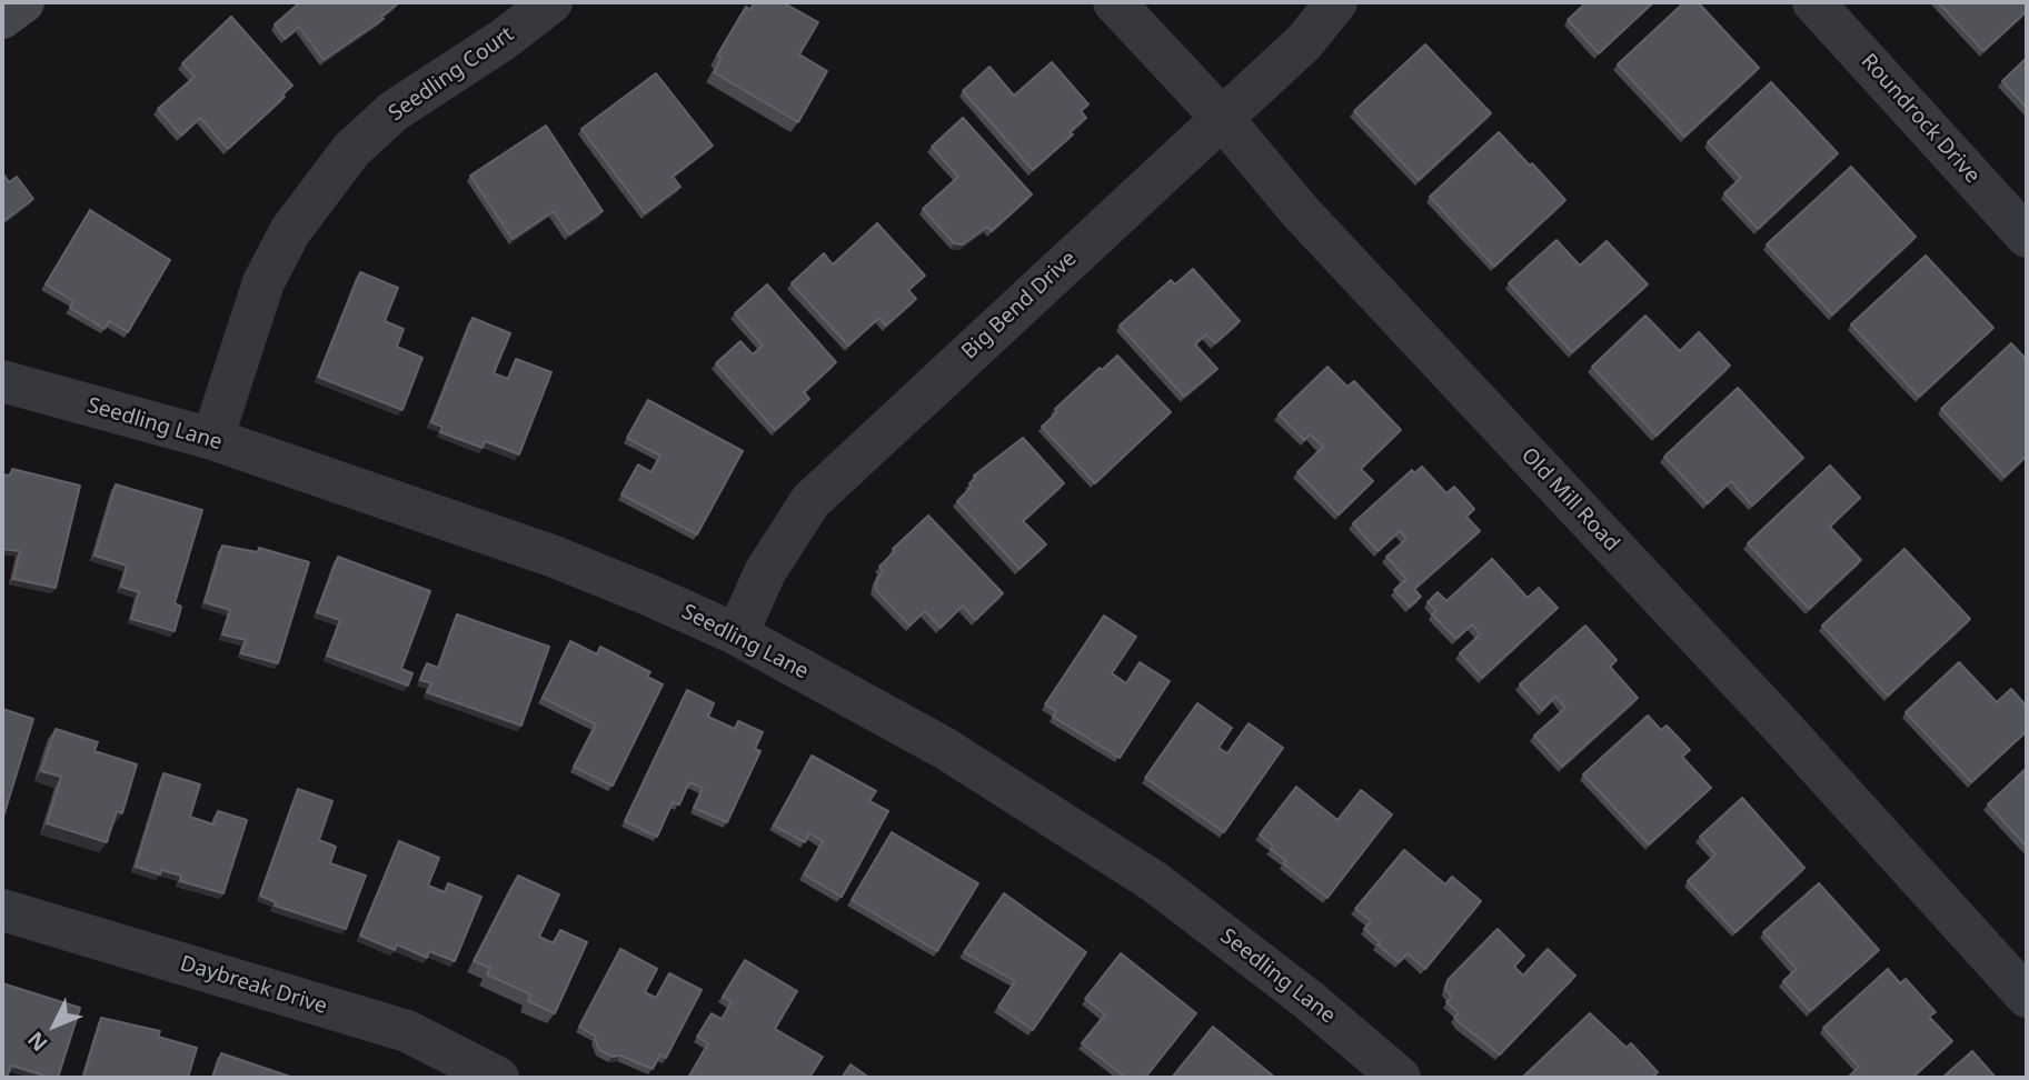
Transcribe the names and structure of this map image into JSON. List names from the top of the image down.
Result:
{
  "streets": {
    "street": [
      "Seedling Court",
      "Roundrock Drive",
      "Big Bend Drive",
      "Seedling Lane",
      "Old Mill Road",
      "Daybreak Drive"
    ]
  },
  "crossings": [
    ["Seedling Court", "Seedling Lane"],
    ["Big Bend Drive", "Seedling Lane"],
    ["Big Bend Drive", "Old Mill Road"]
  ],
  "north": "bottom left"
}
